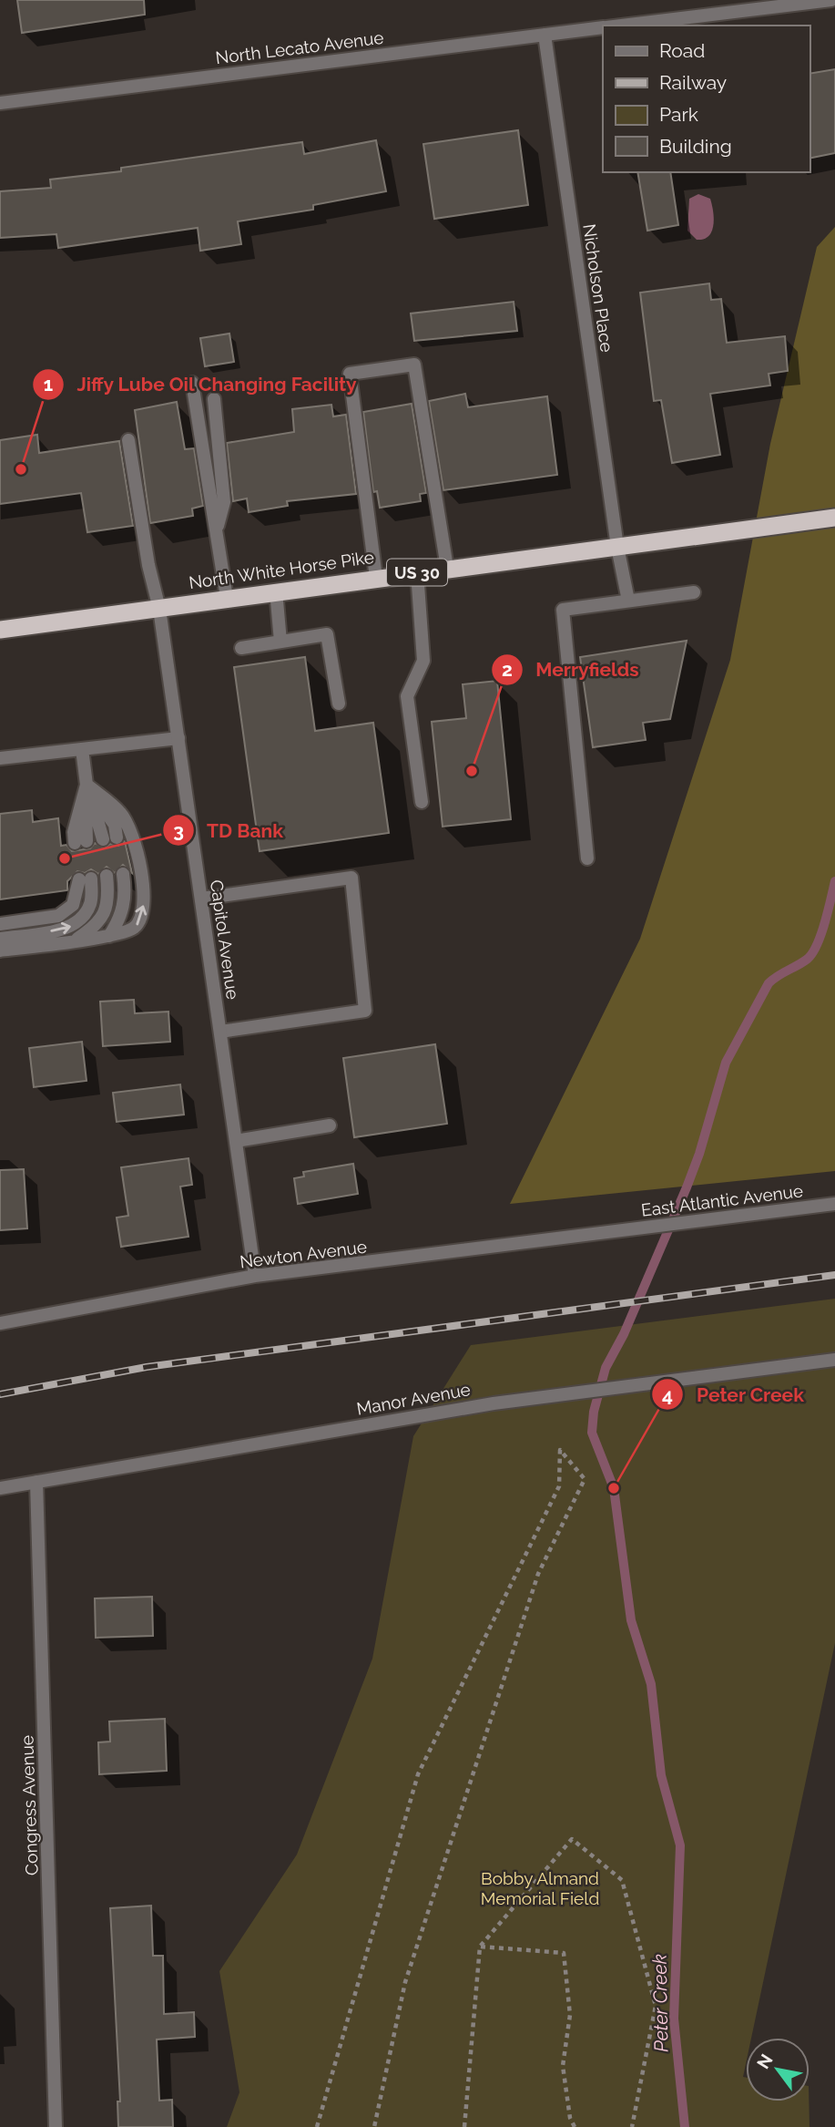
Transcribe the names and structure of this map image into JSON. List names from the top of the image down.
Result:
{
  "streets": {
    "highway": ["North White Horse Pike", "US 30"],
    "street": [
      "North Lecato Avenue",
      "Nicholson Place",
      "Capitol Avenue",
      "East Atlantic Avenue",
      "Newton Avenue",
      "Manor Avenue",
      "Congress Avenue"
    ]
  },
  "crossings": [
    ["North Lecato Avenue", "Nicholson Place"],
    ["Nicholson Place", "North White Horse Pike"],
    ["North White Horse Pike", "Capitol Avenue"],
    ["Capitol Avenue", "Newton Avenue"],
    ["East Atlantic Avenue", "Newton Avenue"],
    ["Manor Avenue", "Congress Avenue"]
  ],
  "water": ["Peter Creek"],
  "parks": ["Bobby Almand Memorial Field"],
  "places": [
    "Jiffy Lube Oil Changing Facility",
    "Merryfields",
    "TD Bank",
    "Peter Creek"
  ],
  "legend": [
    "Road",
    "Railway",
    "Park",
    "Building"
  ],
  "north": "top left"
}
